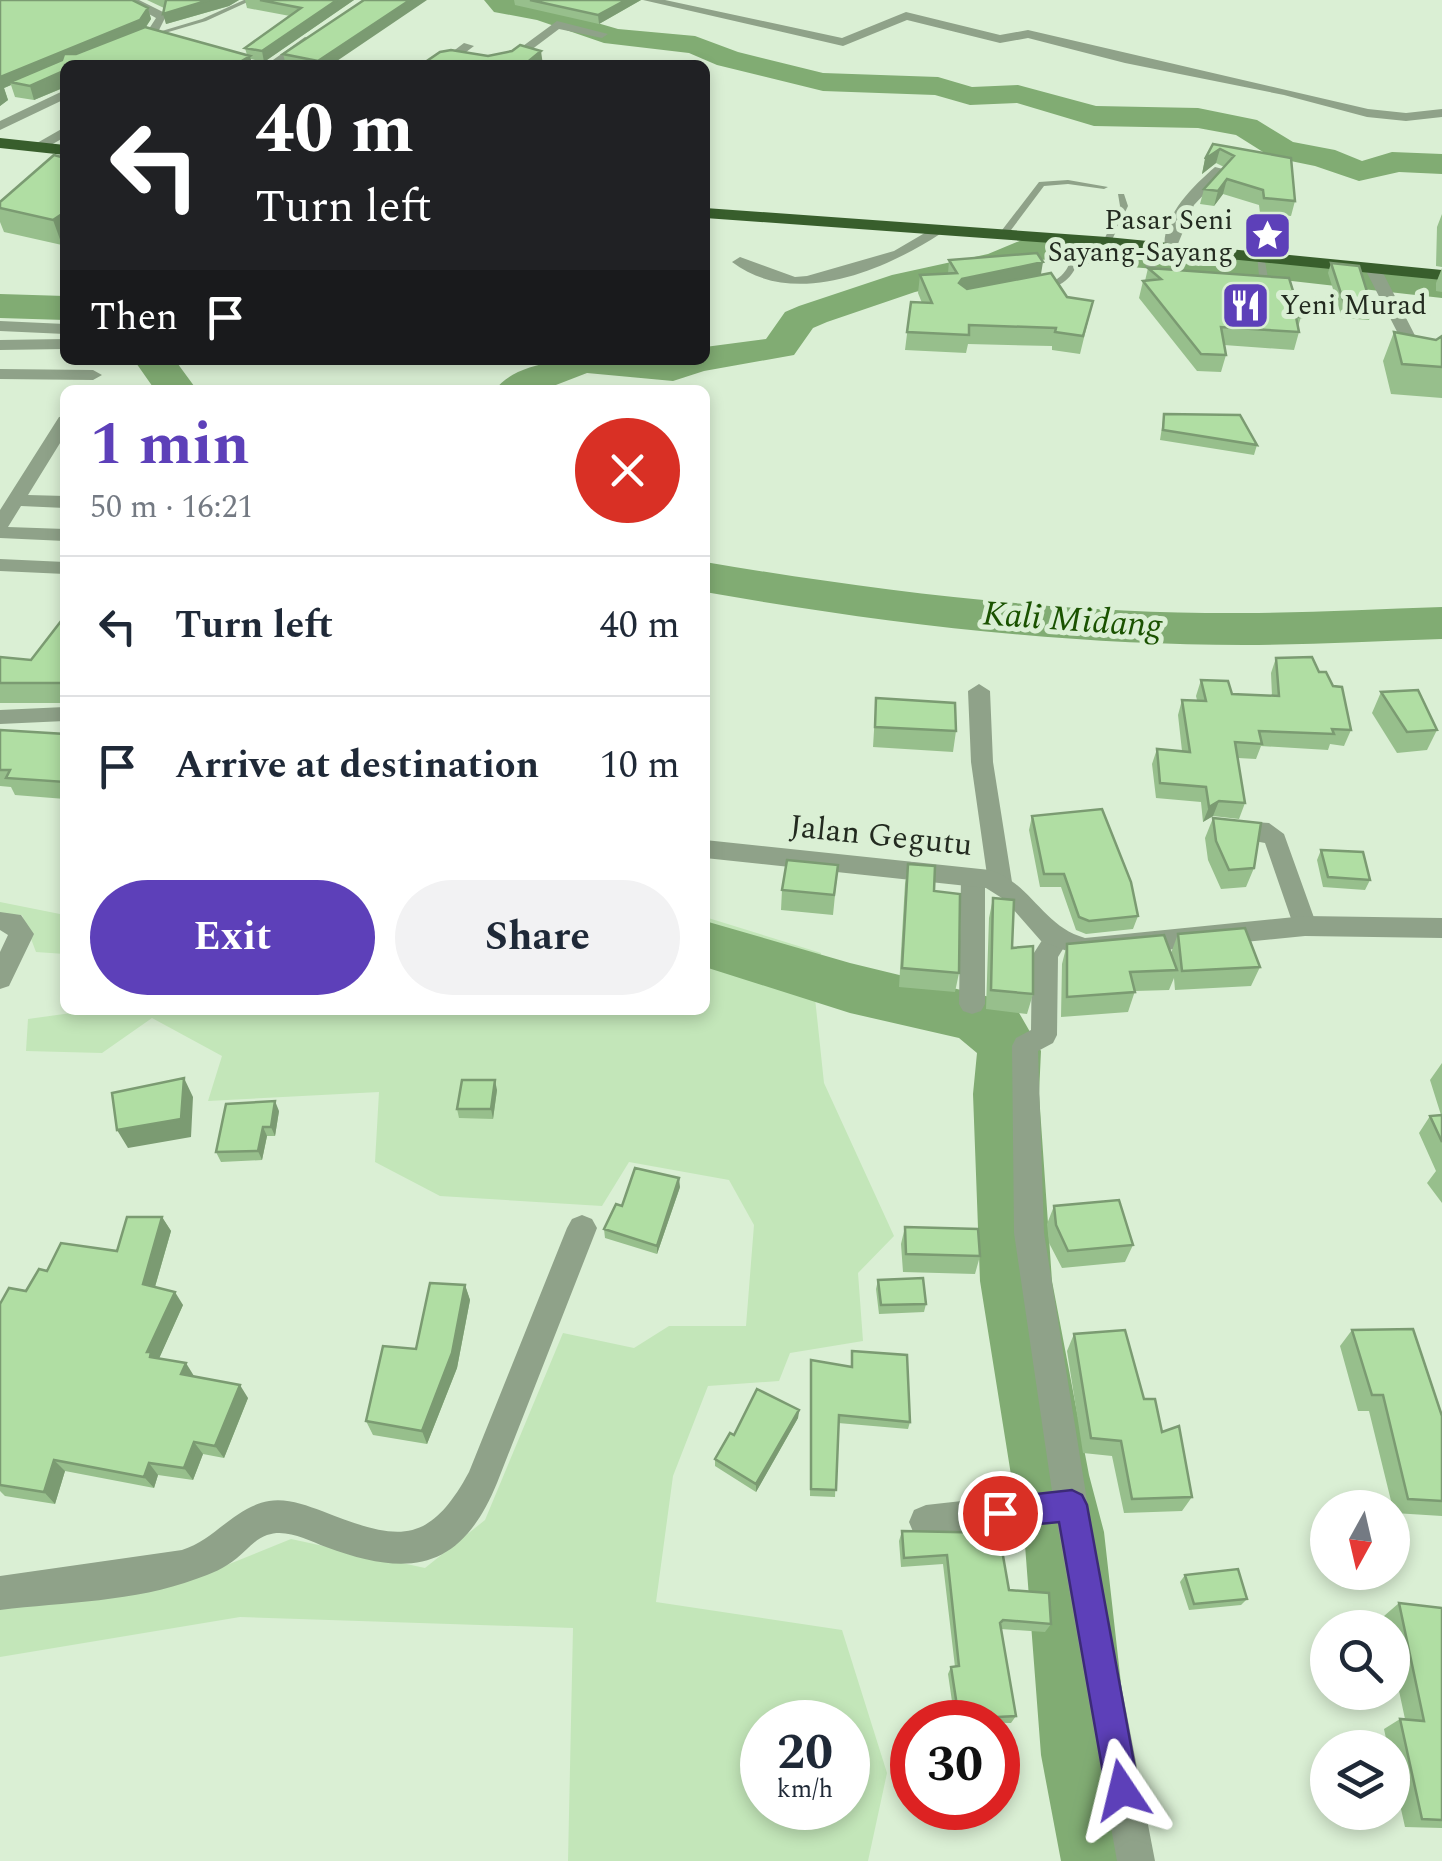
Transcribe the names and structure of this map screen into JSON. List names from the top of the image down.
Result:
{
  "streets": {
    "street": ["Jalan Gegutu"]
  },
  "water": ["Kali Midang"],
  "places": {
    "place": ["Pasar Seni Sayang-Sayang"],
    "restaurant": ["Yeni Murad"]
  },
  "north": "bottom",
  "page": {
    "turn": ["40 m", "Turn left"],
    "then": "Then",
    "heading": ["1 min", "50 m · 16:21"],
    "list": [
      {
        "name": "Turn left",
        "value": "40 m"
      },
      {
        "name": "Arrive at destination",
        "value": "10 m"
      }
    ],
    "buttons": ["Exit", "Share"],
    "speed": "20 km/h",
    "limit": "30"
  }
}
